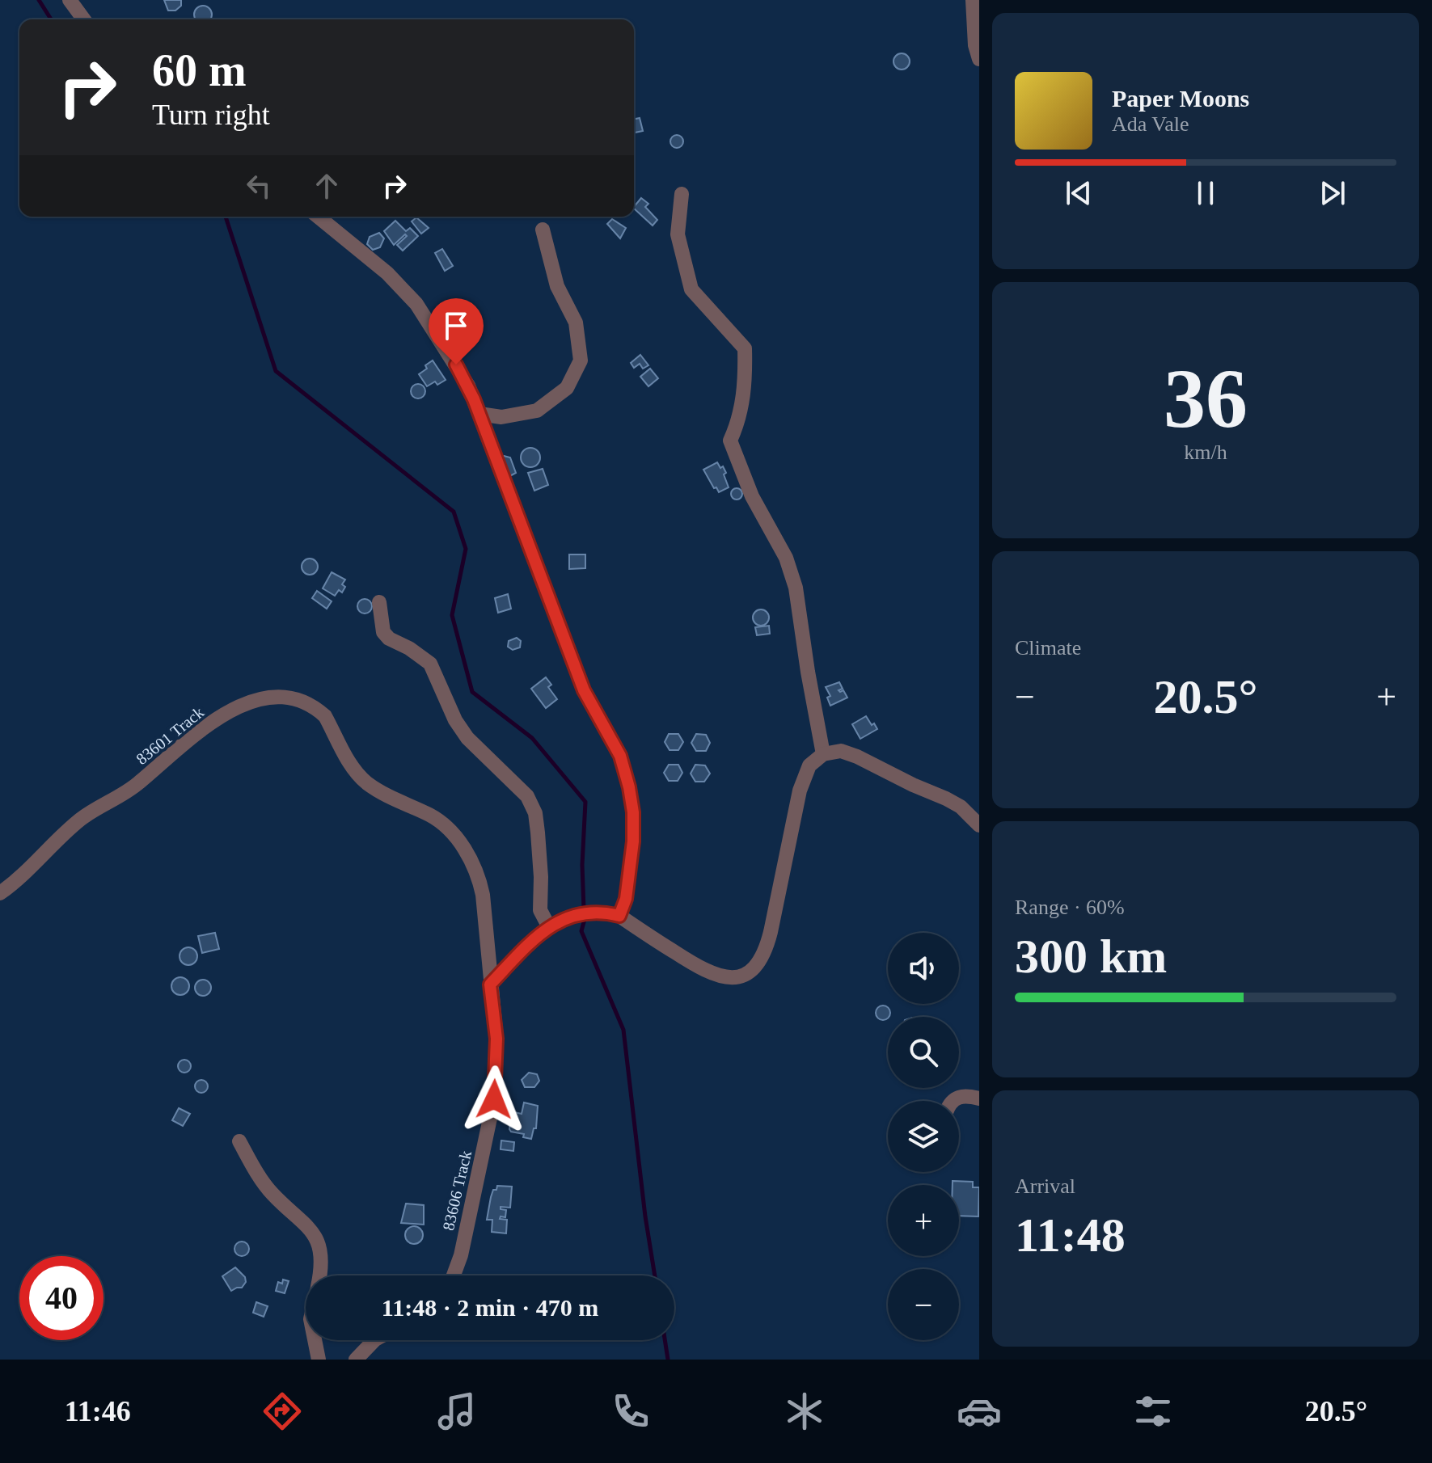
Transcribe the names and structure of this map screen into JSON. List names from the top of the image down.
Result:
{
  "streets": {
    "street": ["83601 Track", "83606 Track"]
  },
  "crossings": [
    ["83601 Track", "83606 Track"]
  ],
  "page": {
    "turn": ["60 m", "Turn right"],
    "song": ["Paper Moons", "Ada Vale"],
    "tile": [
      ["36", "km/h"],
      "Climate",
      ["Range · 60%", "300 km"],
      ["Arrival", "11:48"]
    ],
    "heat": ["−", "20.5°", "+"],
    "map_buttons": ["+", "−"],
    "limit": "40",
    "trip": "11:48 · 2 min · 470 m",
    "tabs": ["11:46", "20.5°"]
  }
}
